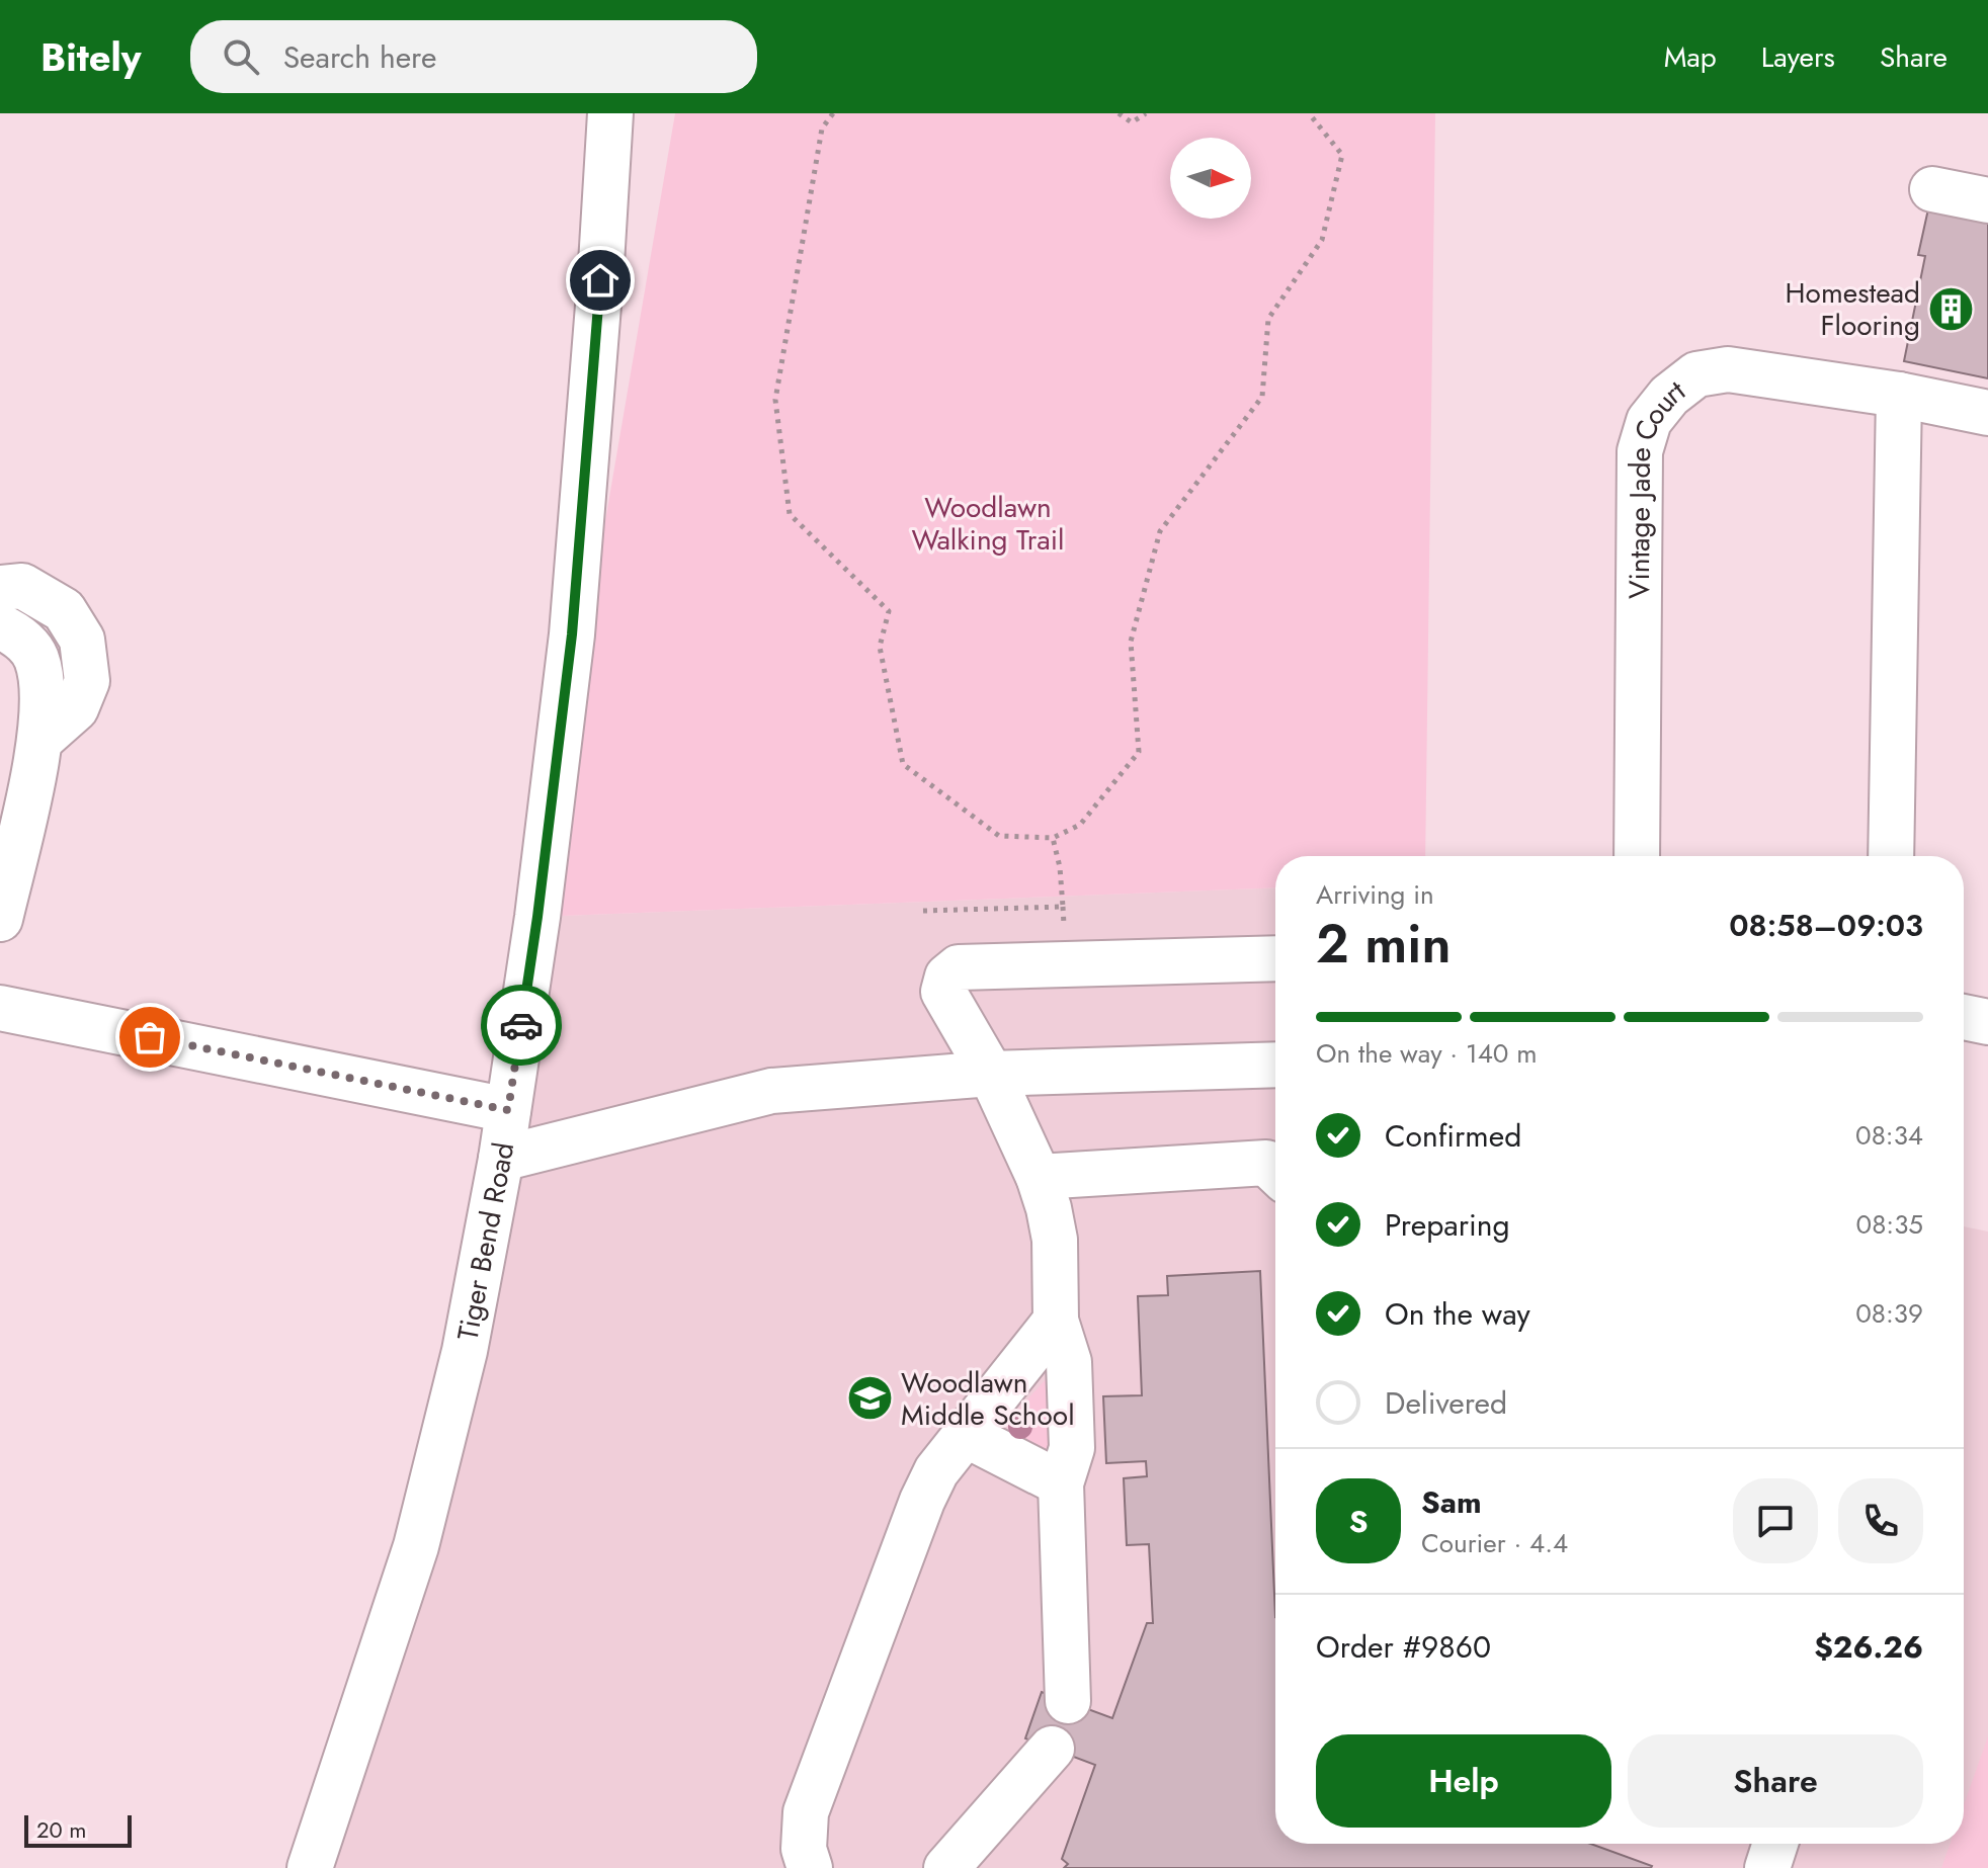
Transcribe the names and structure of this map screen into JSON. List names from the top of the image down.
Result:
{
  "streets": {
    "street": ["Vintage Jade Court", "Tiger Bend Road"]
  },
  "parks": ["Woodlawn Walking Trail"],
  "places": {
    "building": ["Homestead Flooring"],
    "school or university": ["Woodlawn Middle School"]
  },
  "scale_bar": "20 m",
  "north": "right",
  "page": {
    "header": "Bitely",
    "search": "Search here",
    "nav": ["Map", "Layers", "Share"],
    "heading": ["2 min", "Arriving in", "08:58–09:03"],
    "panel": [
      "Sam",
      "Courier · 4.4",
      "Order #9860",
      "$26.26"
    ],
    "bar": "On the way · 140 m",
    "list": [
      ["Confirmed", "08:34"],
      ["Preparing", "08:35"],
      ["On the way", "08:39"],
      "Delivered"
    ],
    "round": "S",
    "buttons": ["Help", "Share"],
    "scale": "20 m"
  }
}
